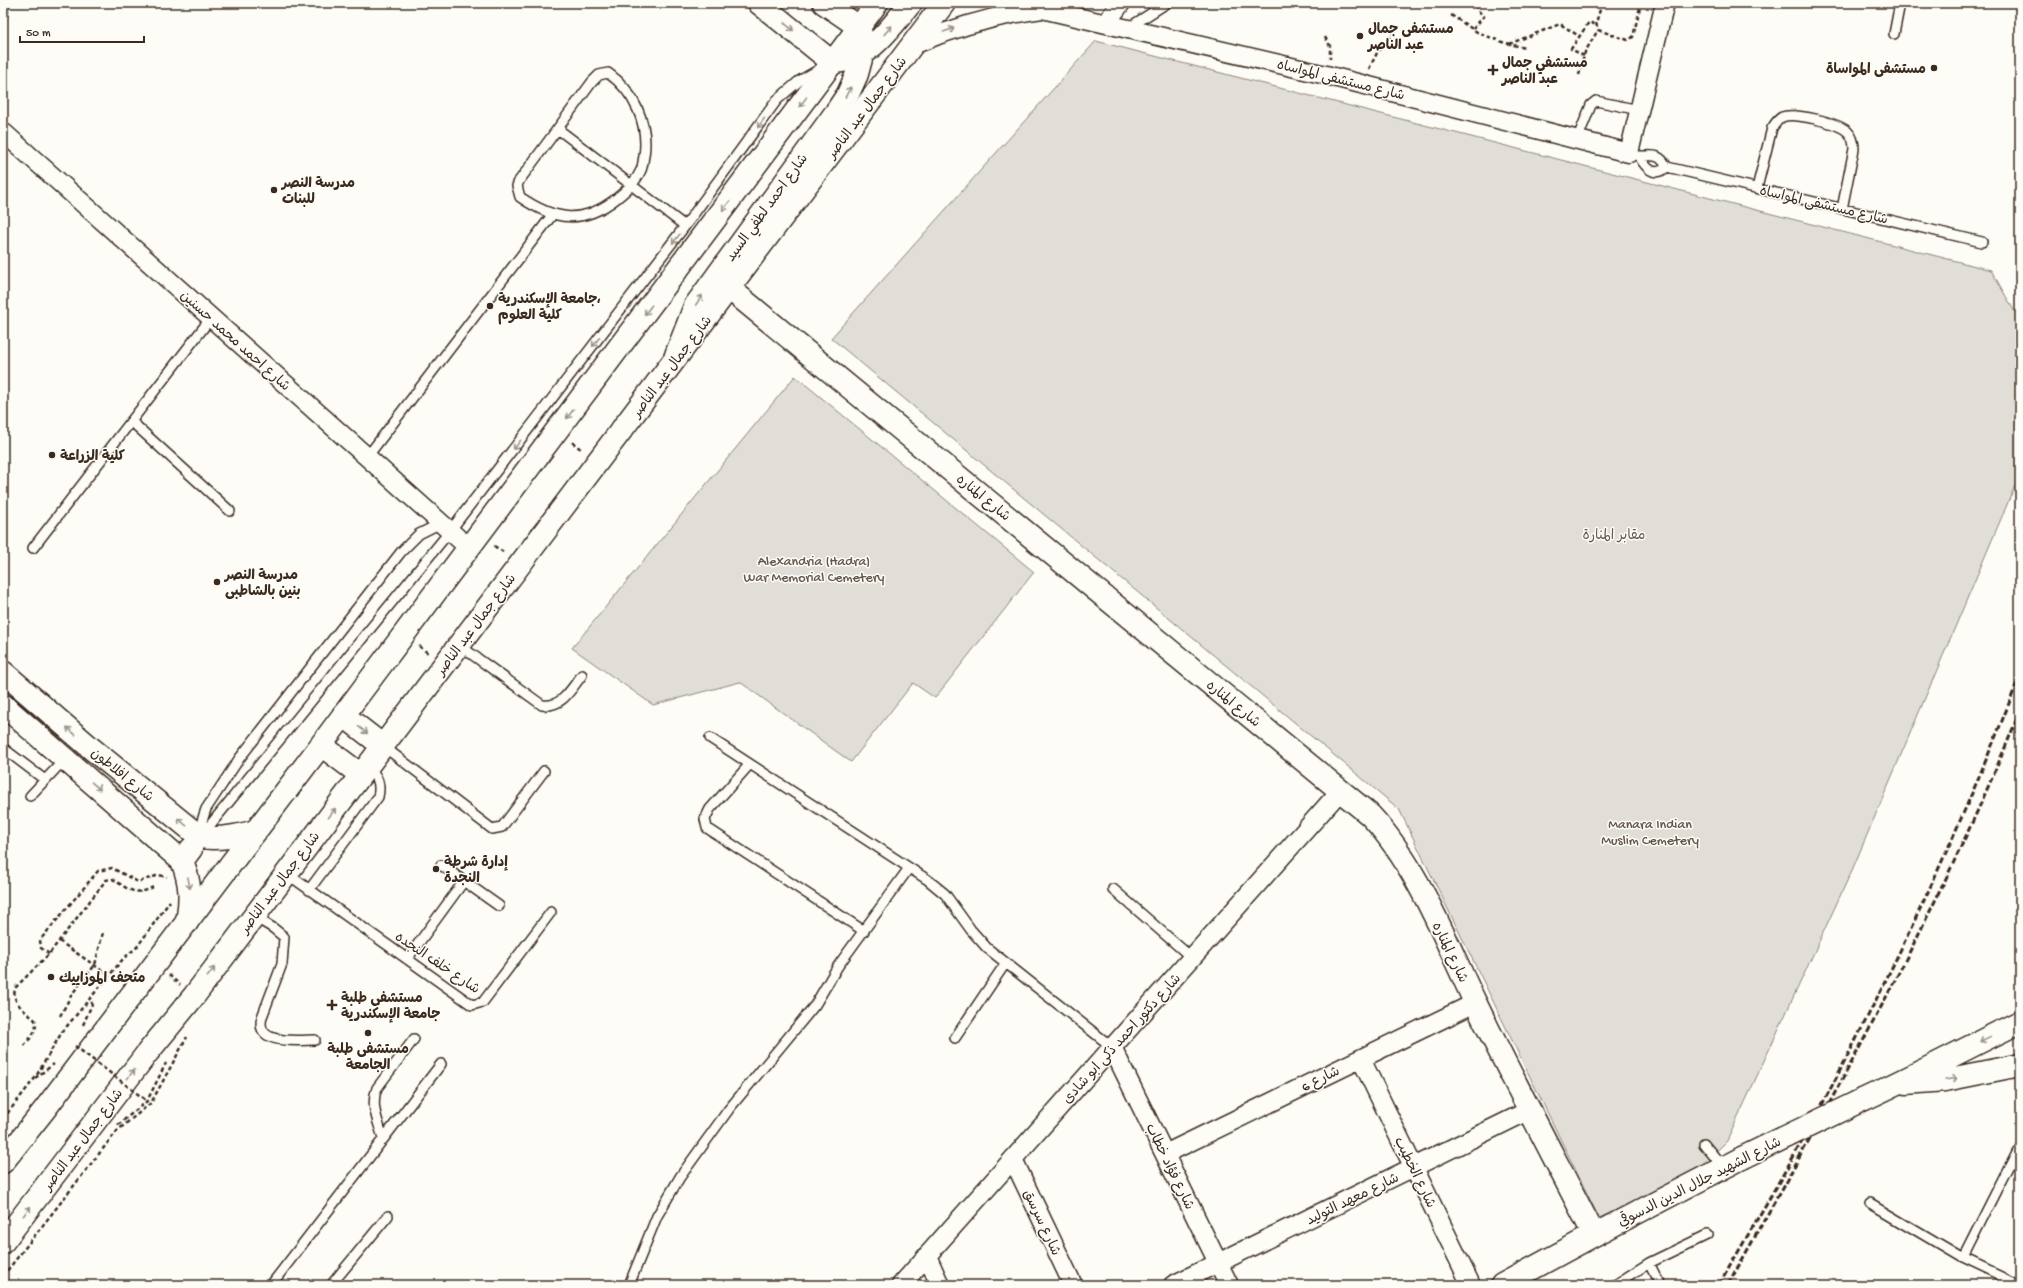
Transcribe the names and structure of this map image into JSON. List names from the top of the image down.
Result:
{
  "streets": {
    "main road": [
      "شارع جمال عبد الناصر",
      "شارع احمد لطفي السيد",
      "شارع المناره",
      "شارع افلاطون",
      "شارع الشهيد جلال الدين الدسوقي"
    ],
    "street": [
      "شارع مستشفى المواساه",
      "شارع احمد محمد حسنين",
      "شارع دكتور احمد ذكى ابو شادى",
      "شارع 6",
      "شارع فؤاد خطاب",
      "شارع الخطيب",
      "شارع معهد التوليد",
      "شارع سرسق"
    ],
    "lane": ["شارع خلف النجده"]
  },
  "crossings": [
    ["شارع مستشفى المواساه", "شارع جمال عبد الناصر"],
    ["شارع جمال عبد الناصر", "شارع احمد لطفي السيد"],
    ["شارع جمال عبد الناصر", "شارع المناره"],
    ["شارع جمال عبد الناصر", "شارع خلف النجده"],
    ["شارع المناره", "شارع دكتور احمد ذكى ابو شادى"],
    ["شارع المناره", "شارع 6"],
    ["شارع المناره", "شارع الشهيد جلال الدين الدسوقي"],
    ["شارع المناره", "شارع معهد التوليد"],
    ["شارع دكتور احمد ذكى ابو شادى", "شارع فؤاد خطاب"],
    ["شارع دكتور احمد ذكى ابو شادى", "شارع سرسق"],
    ["شارع 6", "شارع فؤاد خطاب"],
    ["شارع 6", "شارع الخطيب"],
    ["شارع فؤاد خطاب", "شارع معهد التوليد"],
    ["شارع الخطيب", "شارع معهد التوليد"]
  ],
  "parks": ["مقابر المنارة", "Alexandria (Hadra) War Memorial Cemetery", "Manara Indian Muslim Cemetery"],
  "places": {
    "other": [
      "مستشفى جمال عبد الناصر",
      "مستشفى المواساة",
      "مدرسة النصر للبنات",
      "جامعة الإسكندرية، كلية العلوم",
      "كلية الزراعة",
      "مدرسة النصر بنين بالشاطبى",
      "إدارة شرطة النجدة",
      "متحف الموزاييك",
      "مستشفى طلبة الجامعة"
    ],
    "health": ["مستشفي جمال عبد الناصر", "مستشفى طلبة جامعة الإسكندرية"]
  },
  "scale_bar": "50 m"
}
